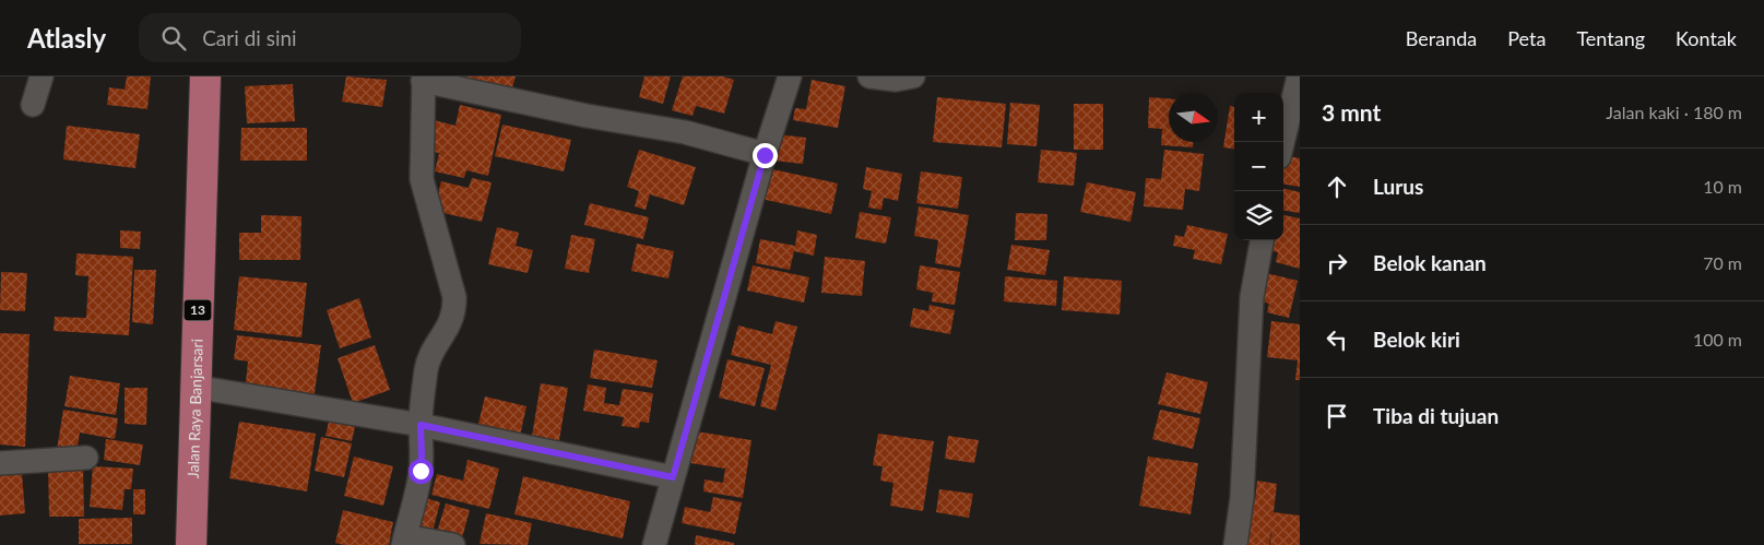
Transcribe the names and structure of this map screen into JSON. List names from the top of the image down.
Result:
{
  "streets": {
    "highway": ["13", "Jalan Raya Banjarsari"]
  },
  "north": "right",
  "page": {
    "header": "Atlasly",
    "search": "Cari di sini",
    "nav": [
      "Beranda",
      "Peta",
      "Tentang",
      "Kontak"
    ],
    "heading": ["3 mnt", "Jalan kaki · 180 m"],
    "map_buttons": ["+", "−"],
    "list": [
      ["Lurus", "10 m"],
      ["Belok kanan", "70 m"],
      ["Belok kiri", "100 m"],
      "Tiba di tujuan"
    ]
  }
}
